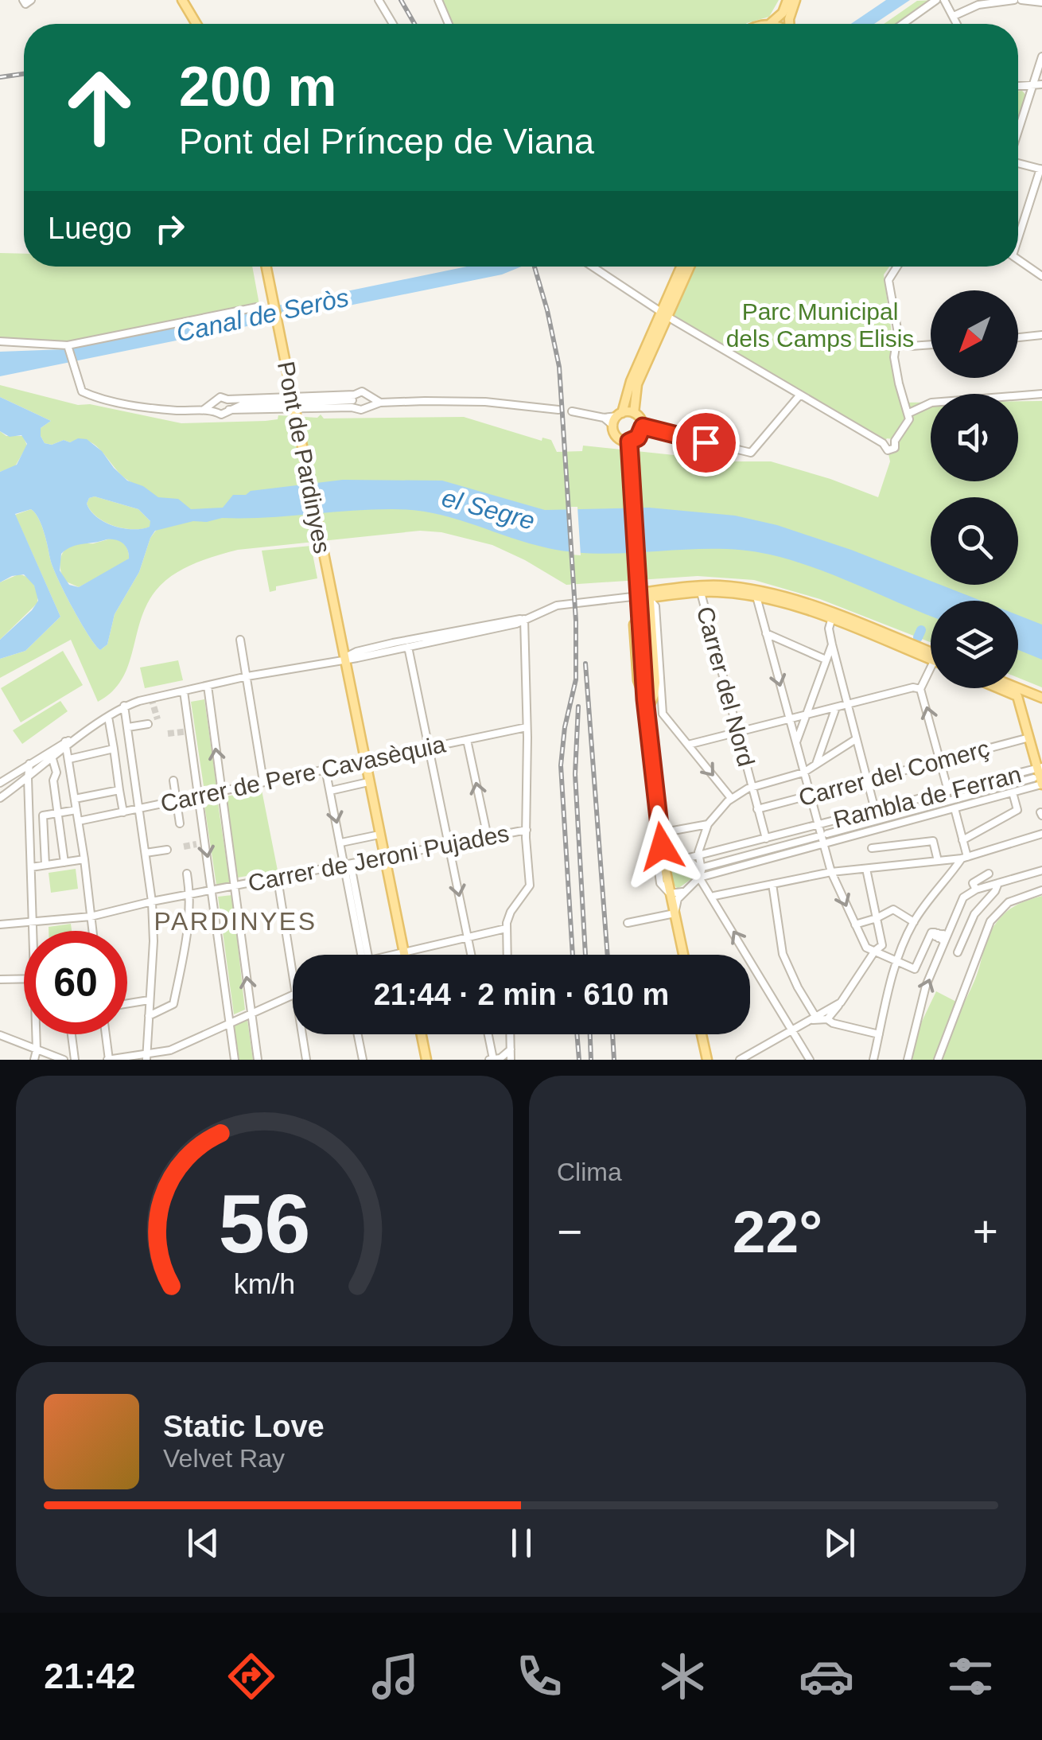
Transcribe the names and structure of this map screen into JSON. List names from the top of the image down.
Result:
{
  "streets": {
    "main road": ["Pont de Pardinyes"],
    "street": [
      "Carrer del Nord",
      "Carrer del Comerç",
      "Carrer de Pere Cavasèquia",
      "Rambla de Ferran",
      "Carrer de Jeroni Pujades"
    ]
  },
  "crossings": [
    ["Pont de Pardinyes", "Carrer de Pere Cavasèquia"],
    ["Pont de Pardinyes", "Carrer de Jeroni Pujades"],
    ["Carrer del Nord", "Carrer del Comerç"]
  ],
  "districts": ["PARDINYES"],
  "water": ["Canal de Seròs", "el Segre"],
  "parks": ["Parc Municipal dels Camps Elisis"],
  "north": "bottom left",
  "page": {
    "turn": ["200 m", "Pont del Príncep de Viana"],
    "then": "Luego",
    "limit": "60",
    "trip": "21:44 · 2 min · 610 m",
    "tile": "Clima",
    "heat": ["−", "22°", "+"],
    "song": ["Static Love", "Velvet Ray"],
    "tabs": "21:42",
    "gauge": ["56", "km/h"]
  }
}
